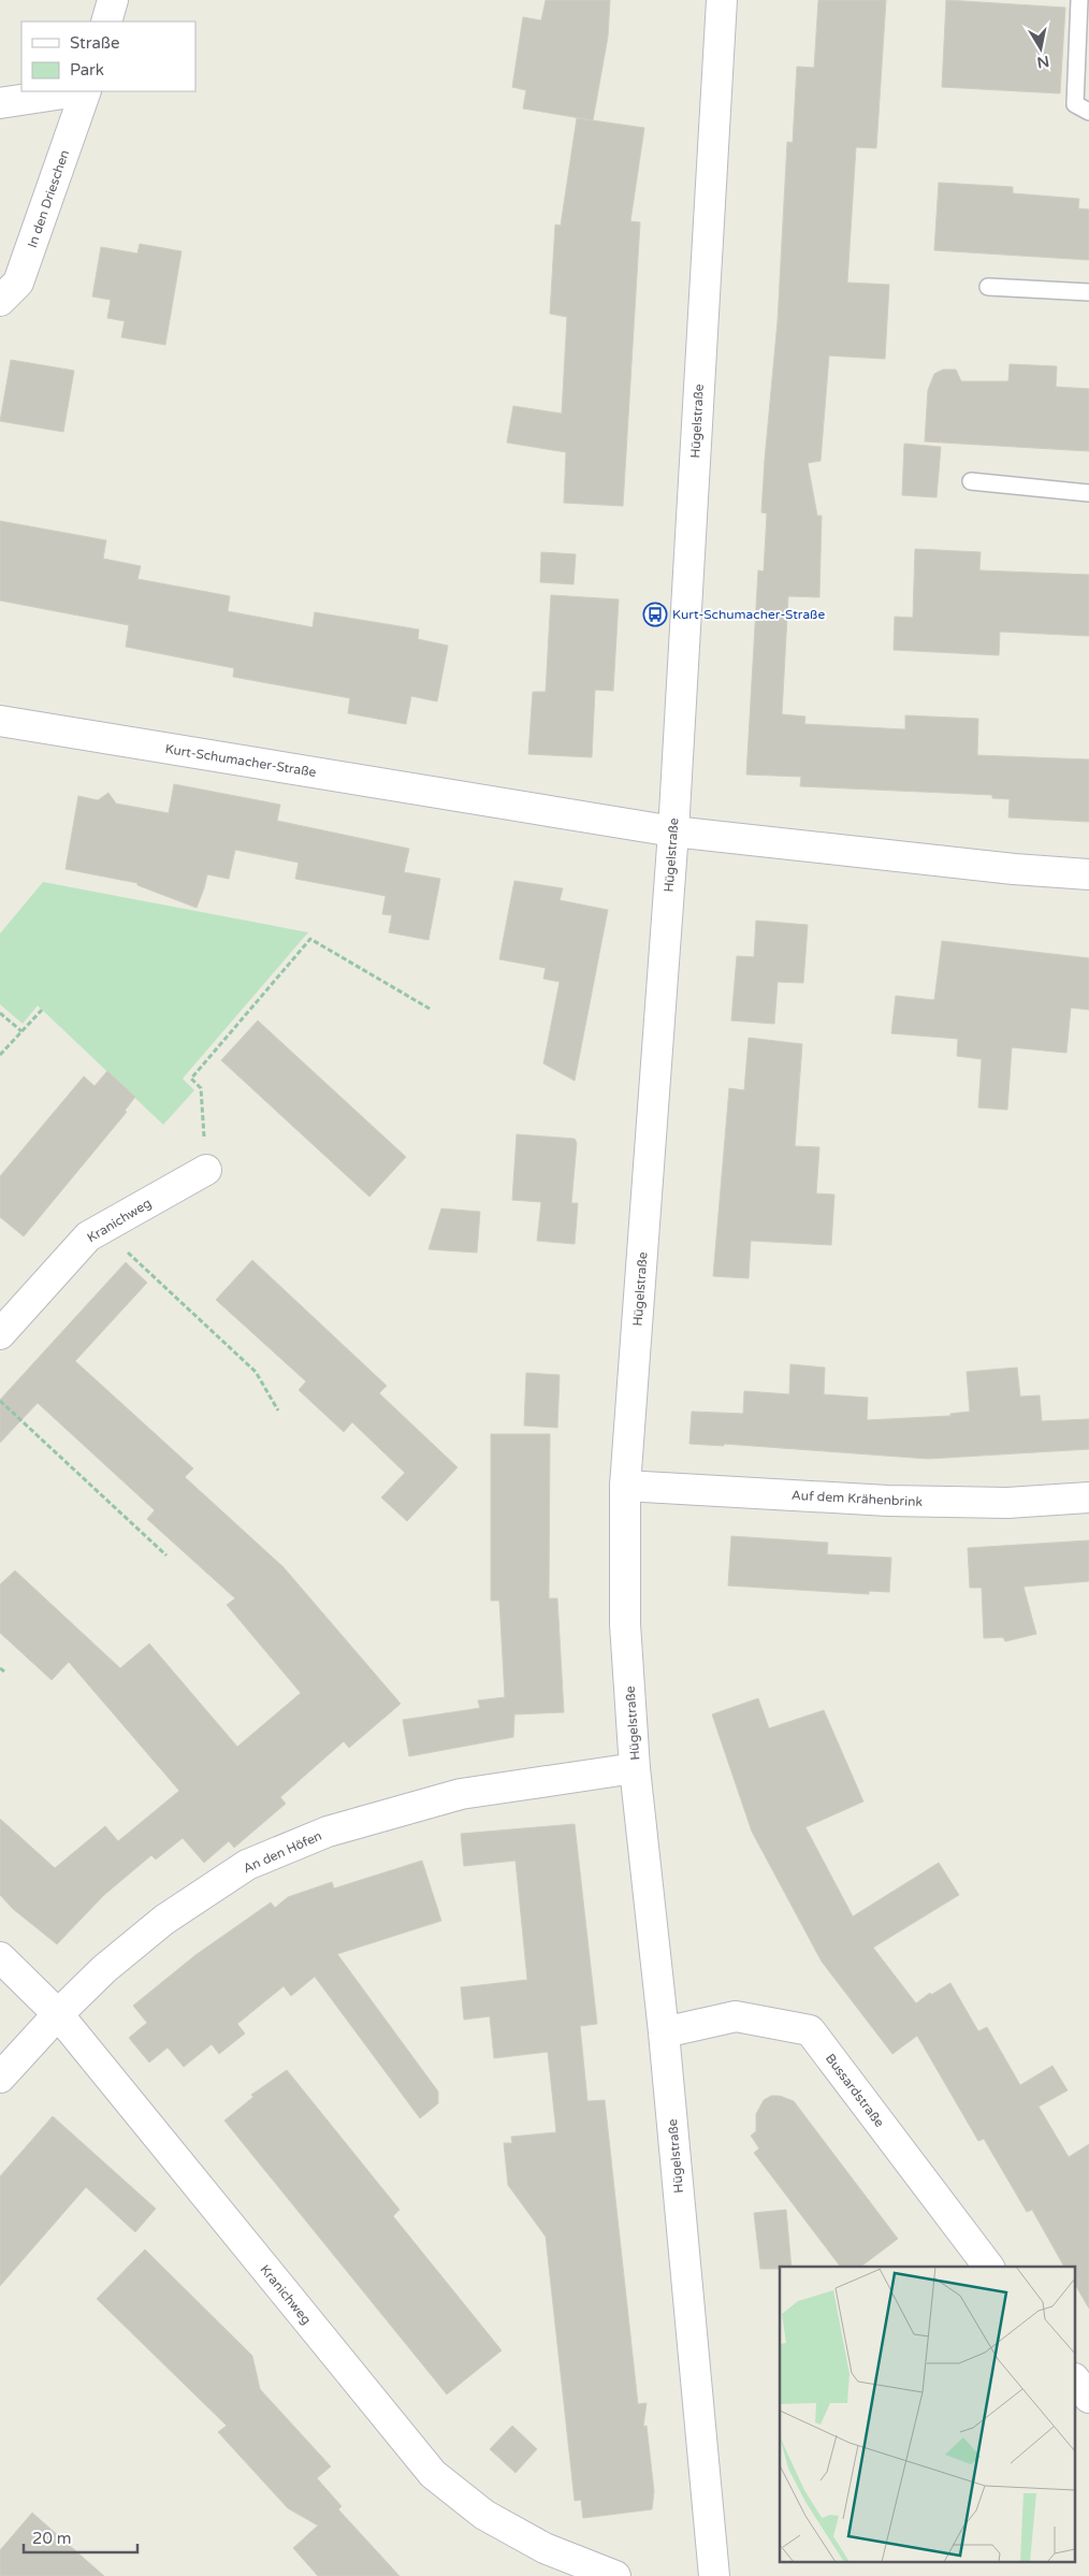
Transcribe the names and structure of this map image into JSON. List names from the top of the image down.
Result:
{
  "streets": {
    "street": [
      "In den Drieschen",
      "Hügelstraße",
      "Kurt-Schumacher-Straße",
      "Kranichweg",
      "Auf dem Krähenbrink",
      "An den Höfen",
      "Bussardstraße"
    ]
  },
  "crossings": [
    ["Hügelstraße", "Kurt-Schumacher-Straße"],
    ["Hügelstraße", "Auf dem Krähenbrink"],
    ["Hügelstraße", "An den Höfen"],
    ["Hügelstraße", "Bussardstraße"],
    ["Kranichweg", "An den Höfen"]
  ],
  "places": {
    "bus stop": ["Kurt-Schumacher-Straße"]
  },
  "legend": ["Straße", "Park"],
  "scale_bar": "20 m",
  "north": "bottom"
}
